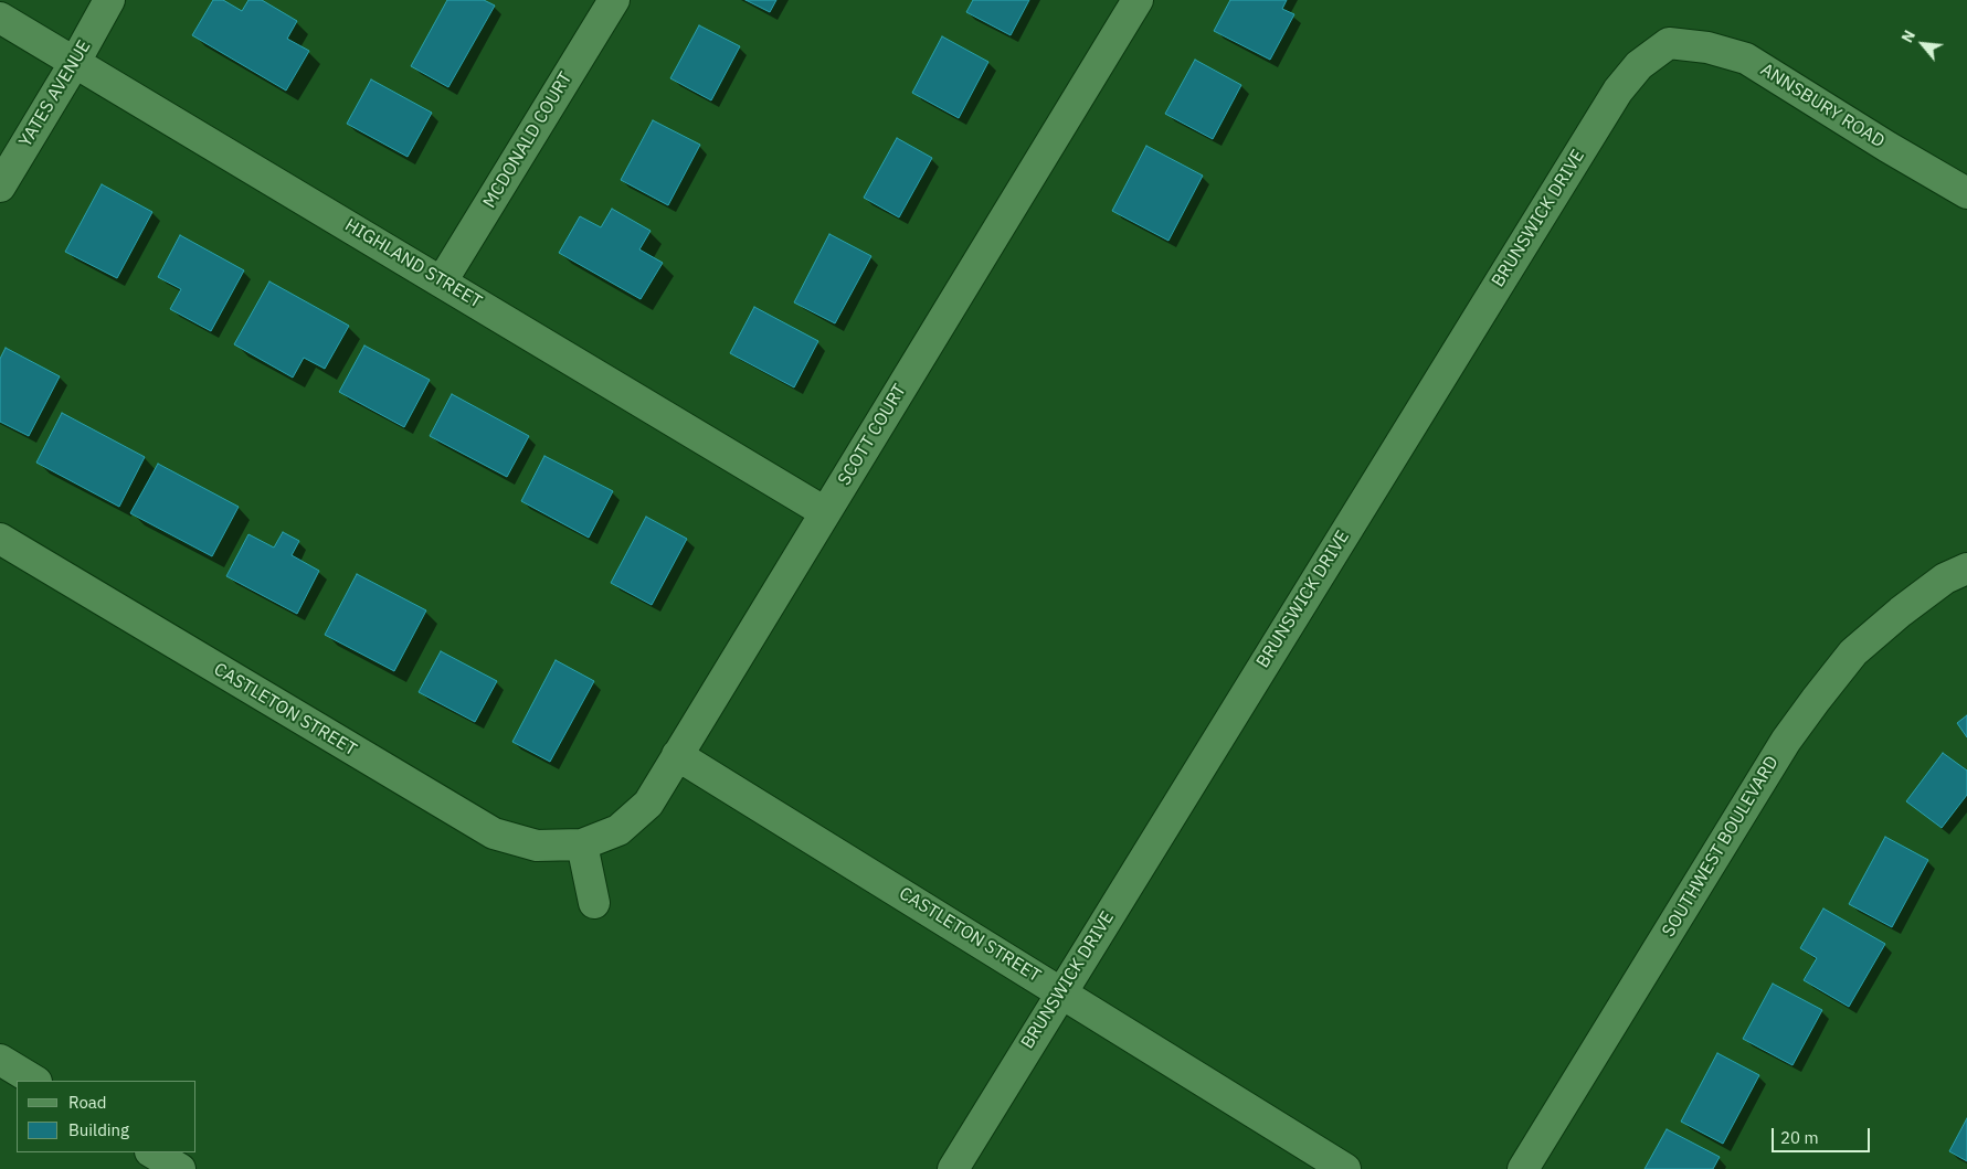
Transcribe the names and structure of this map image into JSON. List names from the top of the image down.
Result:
{
  "streets": {
    "street": [
      "YATES AVENUE",
      "ANNSBURY ROAD",
      "MCDONALD COURT",
      "BRUNSWICK DRIVE",
      "HIGHLAND STREET",
      "SCOTT COURT",
      "CASTLETON STREET",
      "SOUTHWEST BOULEVARD"
    ]
  },
  "crossings": [
    ["YATES AVENUE", "HIGHLAND STREET"],
    ["ANNSBURY ROAD", "BRUNSWICK DRIVE"],
    ["MCDONALD COURT", "HIGHLAND STREET"],
    ["BRUNSWICK DRIVE", "CASTLETON STREET"],
    ["HIGHLAND STREET", "SCOTT COURT"],
    ["SCOTT COURT", "CASTLETON STREET"]
  ],
  "legend": ["Road", "Building"],
  "scale_bar": "20 m",
  "north": "top left"
}
